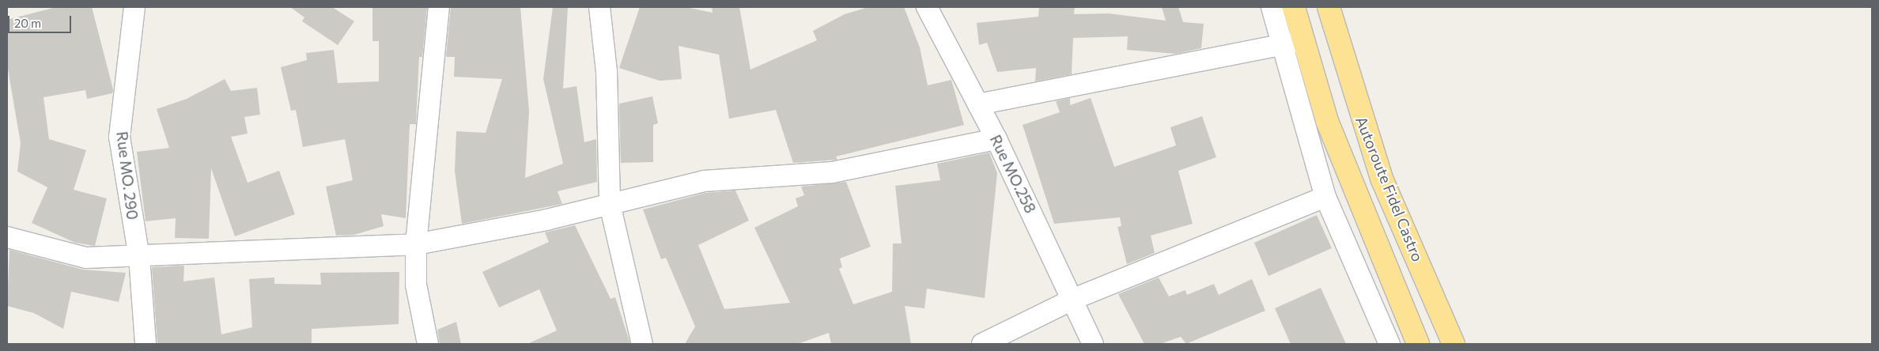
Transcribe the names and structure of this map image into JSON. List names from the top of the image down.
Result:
{
  "streets": {
    "highway": ["Autoroute Fidel Castro"],
    "street": ["Rue MO.258", "Rue MO. 290"]
  },
  "scale_bar": "20 m"
}
